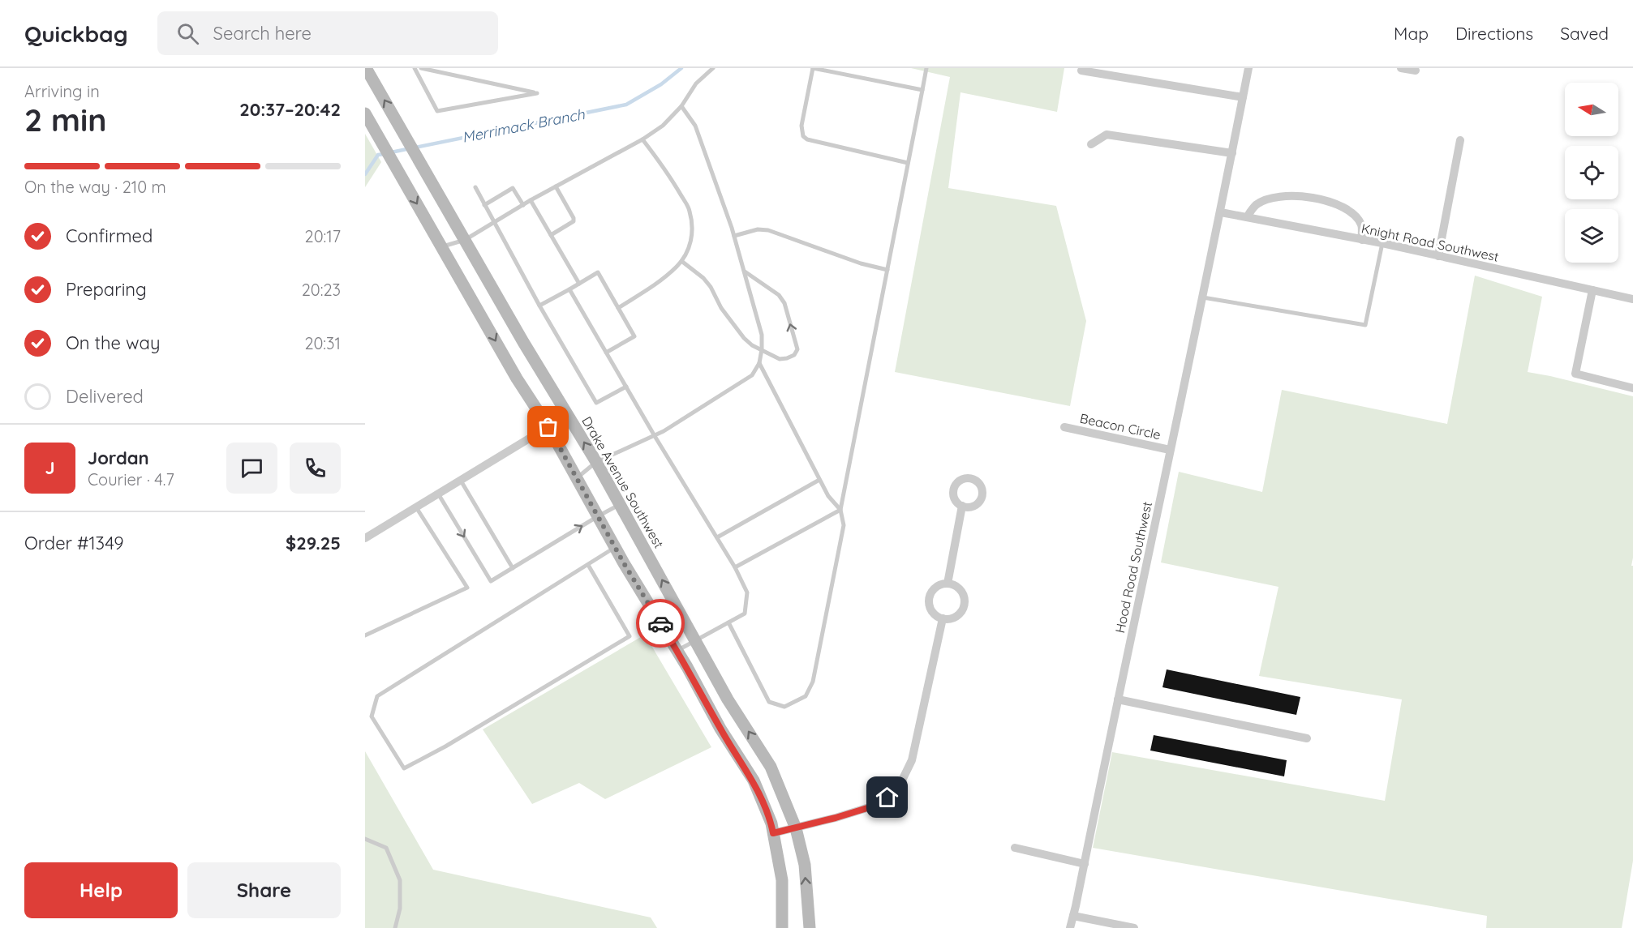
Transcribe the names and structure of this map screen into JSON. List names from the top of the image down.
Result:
{
  "streets": {
    "street": [
      "Knight Road Southwest",
      "Beacon Circle",
      "Drake Avenue Southwest",
      "Hood Road Southwest"
    ]
  },
  "crossings": [
    ["Knight Road Southwest", "Hood Road Southwest"],
    ["Beacon Circle", "Hood Road Southwest"]
  ],
  "water": ["Merrimack Branch"],
  "north": "left",
  "page": {
    "header": "Quickbag",
    "search": "Search here",
    "nav": ["Map", "Directions", "Saved"],
    "heading": ["2 min", "Arriving in", "20:37–20:42"],
    "panel": [
      "Jordan",
      "Courier · 4.7",
      "Order #1349",
      "$29.25"
    ],
    "bar": "On the way · 210 m",
    "list": [
      ["Confirmed", "20:17"],
      ["Preparing", "20:23"],
      ["On the way", "20:31"],
      "Delivered"
    ],
    "round": "J",
    "buttons": ["Help", "Share"]
  }
}
